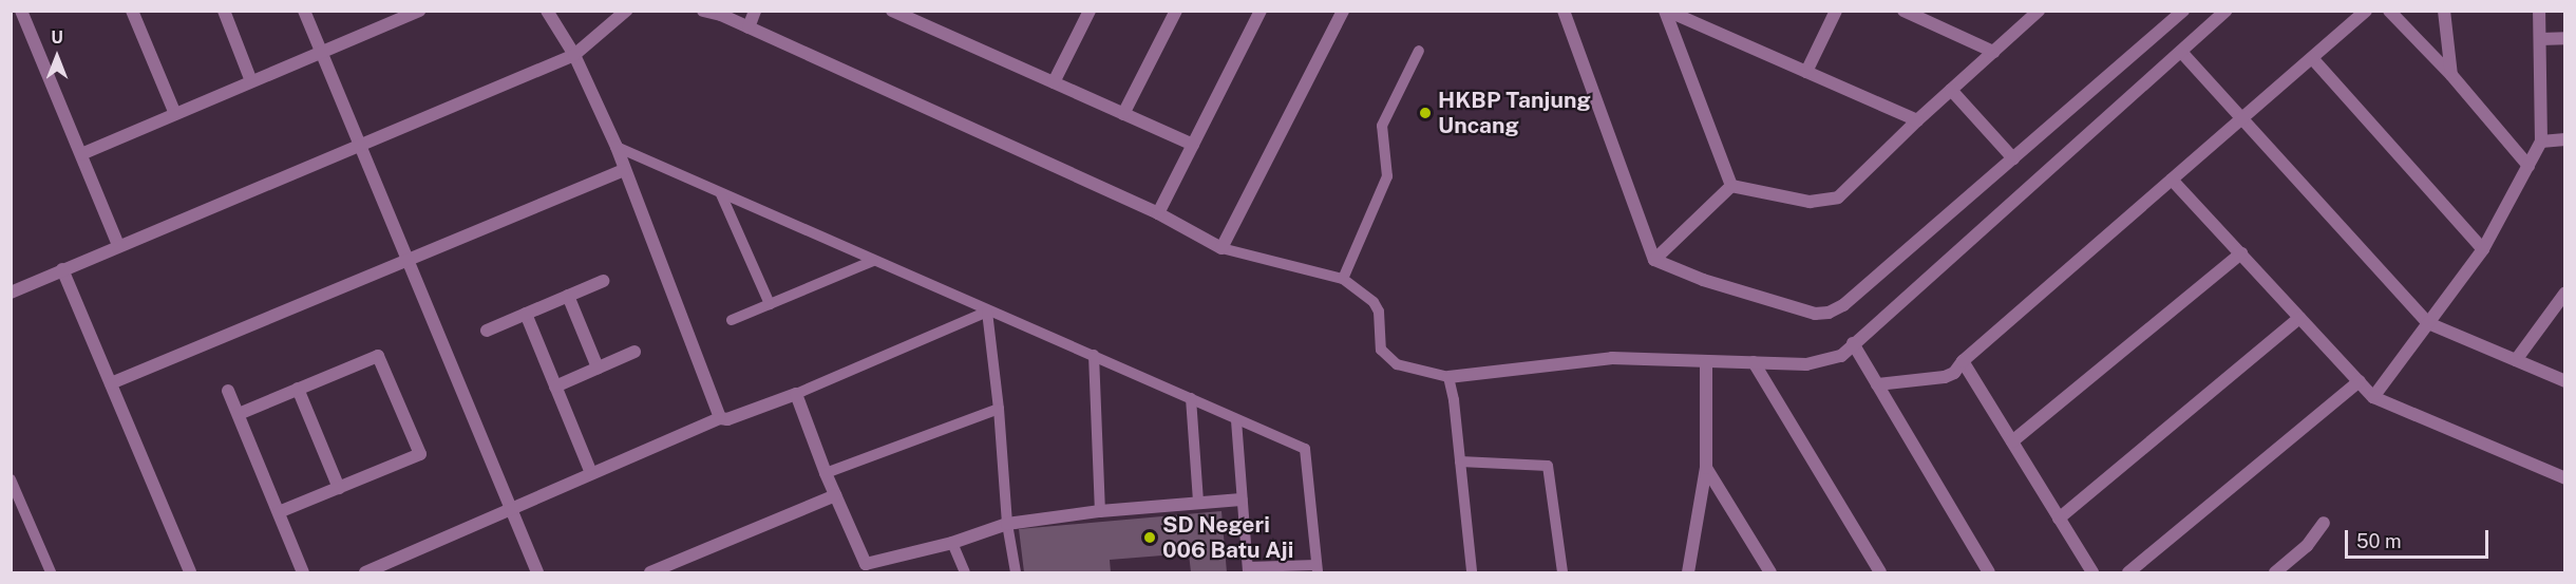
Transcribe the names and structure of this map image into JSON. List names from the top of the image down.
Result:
{
  "places": ["HKBP Tanjung Uncang", "SD Negeri 006 Batu Aji"],
  "scale_bar": "50 m",
  "north": "top"
}
